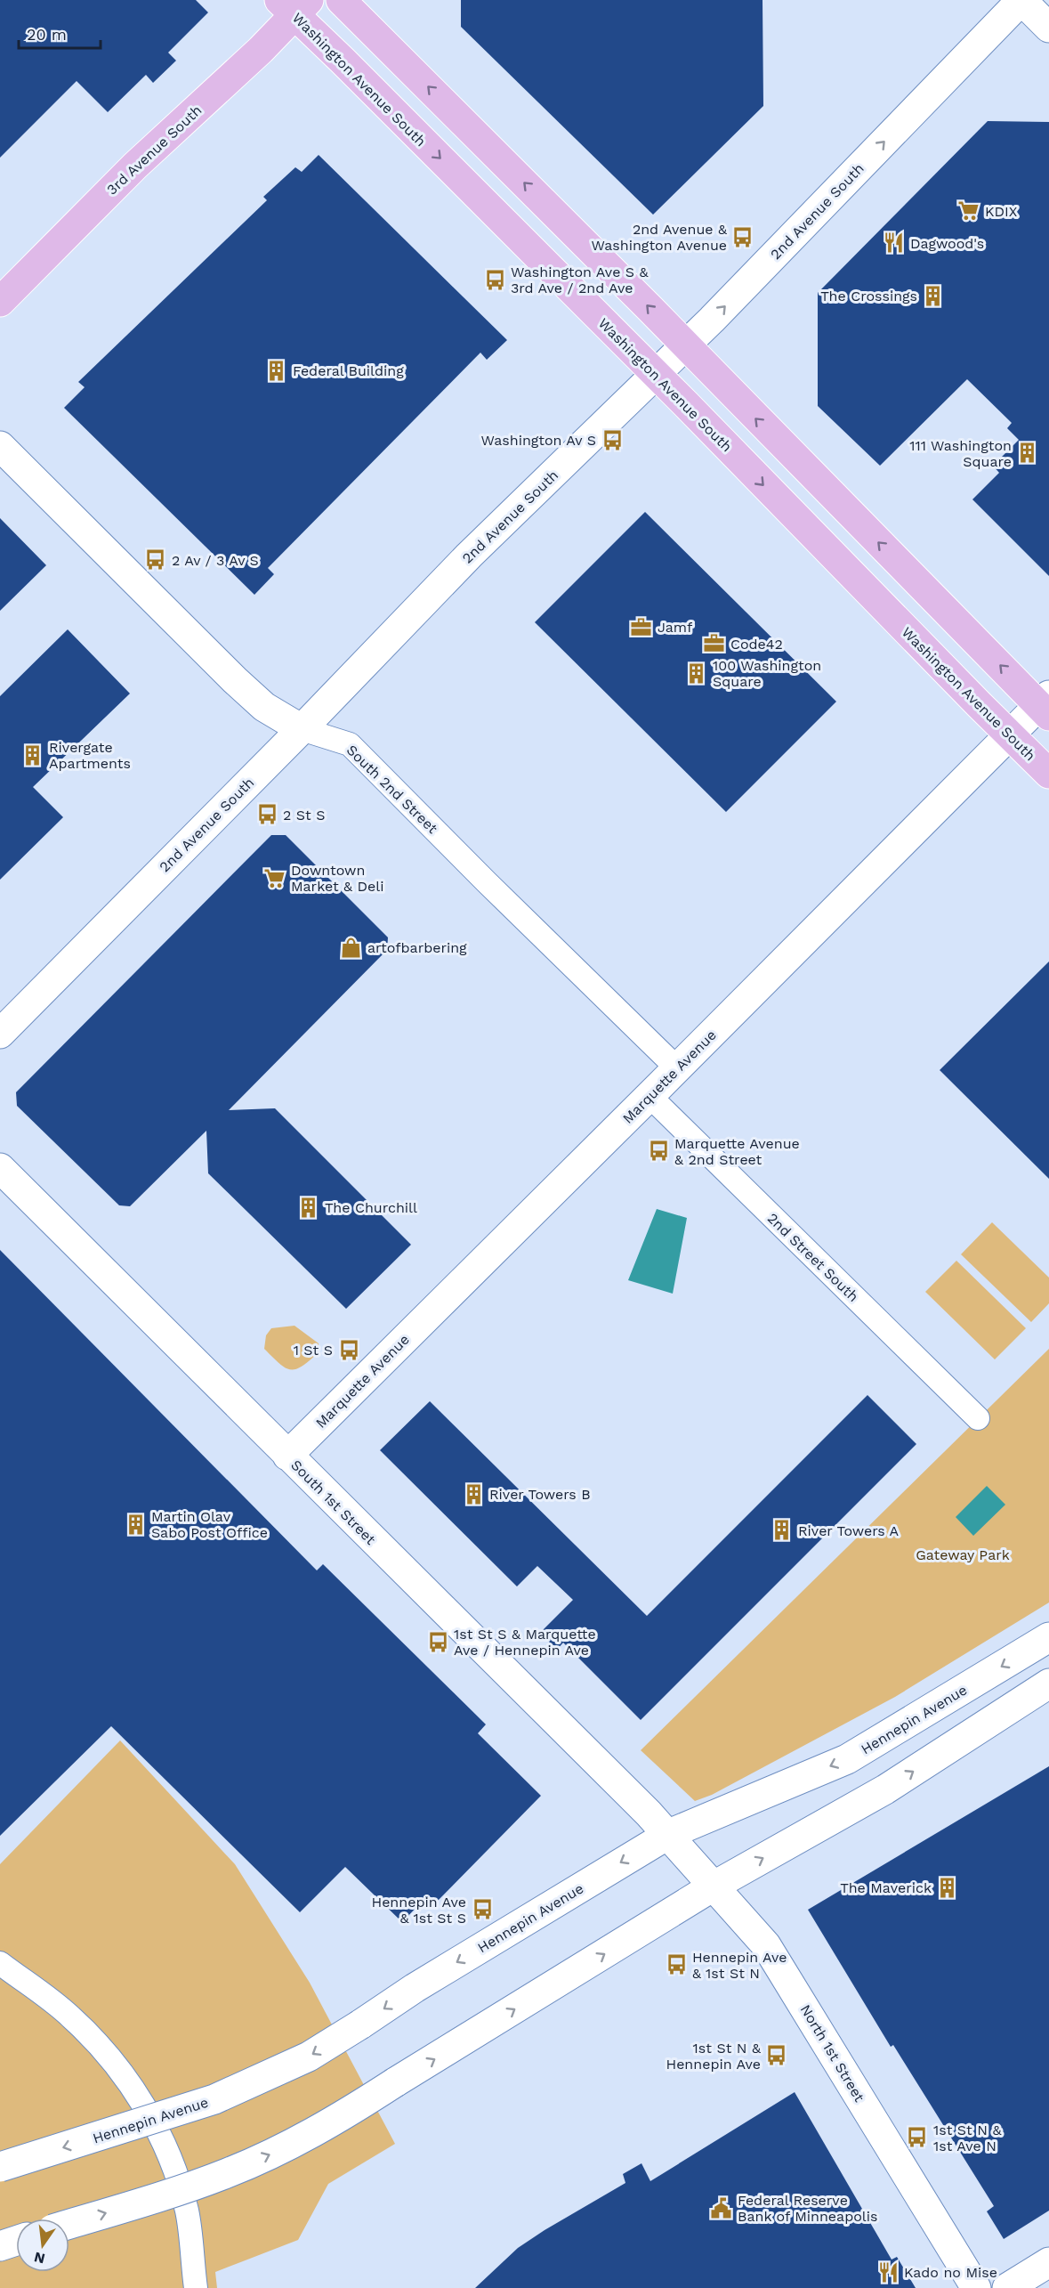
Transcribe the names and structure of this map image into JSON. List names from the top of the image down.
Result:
{
  "streets": {
    "main road": ["Washington Avenue South", "3rd Avenue South"],
    "street": [
      "2nd Avenue South",
      "South 2nd Street",
      "Marquette Avenue",
      "2nd Street South",
      "South 1st Street",
      "Hennepin Avenue",
      "North 1st Street"
    ]
  },
  "crossings": [
    ["Washington Avenue South", "3rd Avenue South"],
    ["Washington Avenue South", "2nd Avenue South"],
    ["Washington Avenue South", "Marquette Avenue"],
    ["2nd Avenue South", "South 2nd Street"],
    ["South 2nd Street", "Marquette Avenue"],
    ["Marquette Avenue", "2nd Street South"],
    ["Marquette Avenue", "South 1st Street"],
    ["South 1st Street", "Hennepin Avenue"],
    ["South 1st Street", "North 1st Street"],
    ["Hennepin Avenue", "North 1st Street"]
  ],
  "parks": ["Gateway Park"],
  "places": {
    "supermarket": ["KDIX", "Downtown Market & Deli"],
    "bus stop": [
      "2nd Avenue & Washington Avenue",
      "Washington Ave S & 3rd Ave / 2nd Ave",
      "Washington Av S",
      "2 Av / 3 Av S",
      "2 St S",
      "Marquette Avenue & 2nd Street",
      "1 St S",
      "1st St S & Marquette Ave / Hennepin Ave",
      "Hennepin Ave & 1st St S",
      "Hennepin Ave & 1st St N",
      "1st St N & Hennepin Ave",
      "1st St N & 1st Ave N"
    ],
    "restaurant": ["Dagwood's", "Kado no Mise"],
    "building": [
      "The Crossings",
      "Federal Building",
      "111 Washington Square",
      "100 Washington Square",
      "Rivergate Apartments",
      "The Churchill",
      "River Towers B",
      "Martin Olav Sabo Post Office",
      "River Towers A",
      "The Maverick"
    ],
    "office": ["Jamf", "Code42"],
    "shop": ["artofbarbering"],
    "public building": ["Federal Reserve Bank of Minneapolis"]
  },
  "scale_bar": "20 m",
  "north": "bottom"
}
